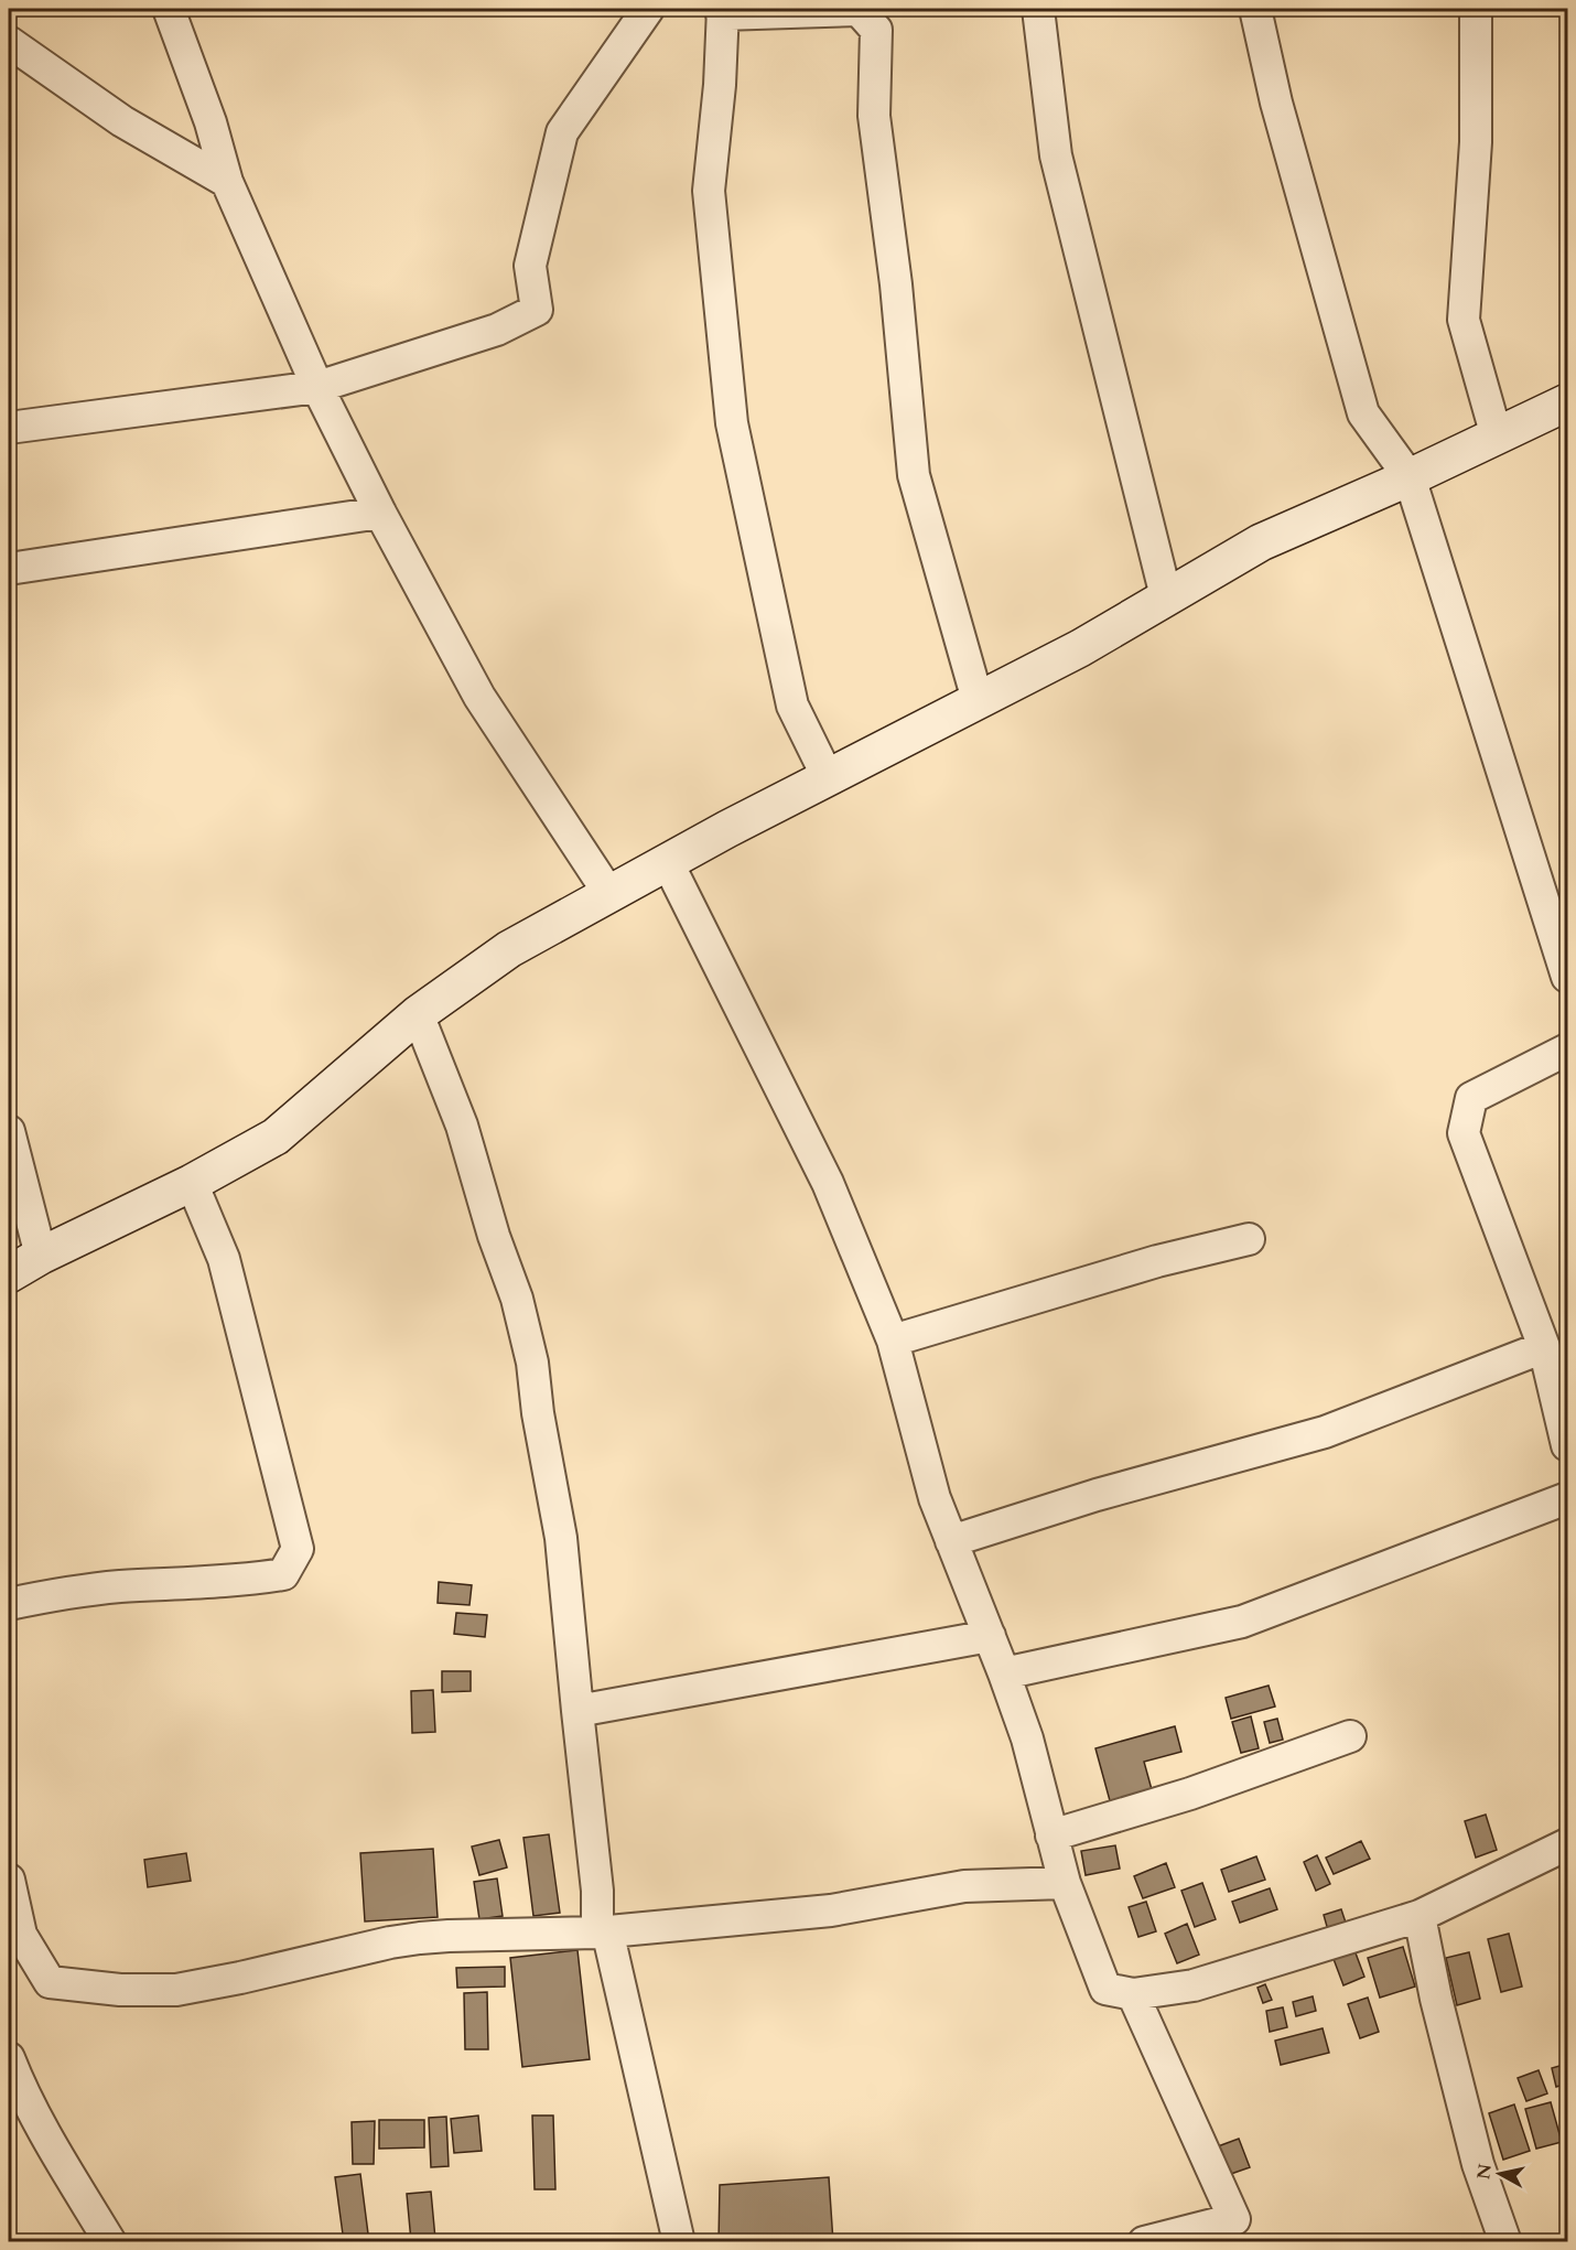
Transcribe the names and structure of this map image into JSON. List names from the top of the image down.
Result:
{
  "north": "left"
}
